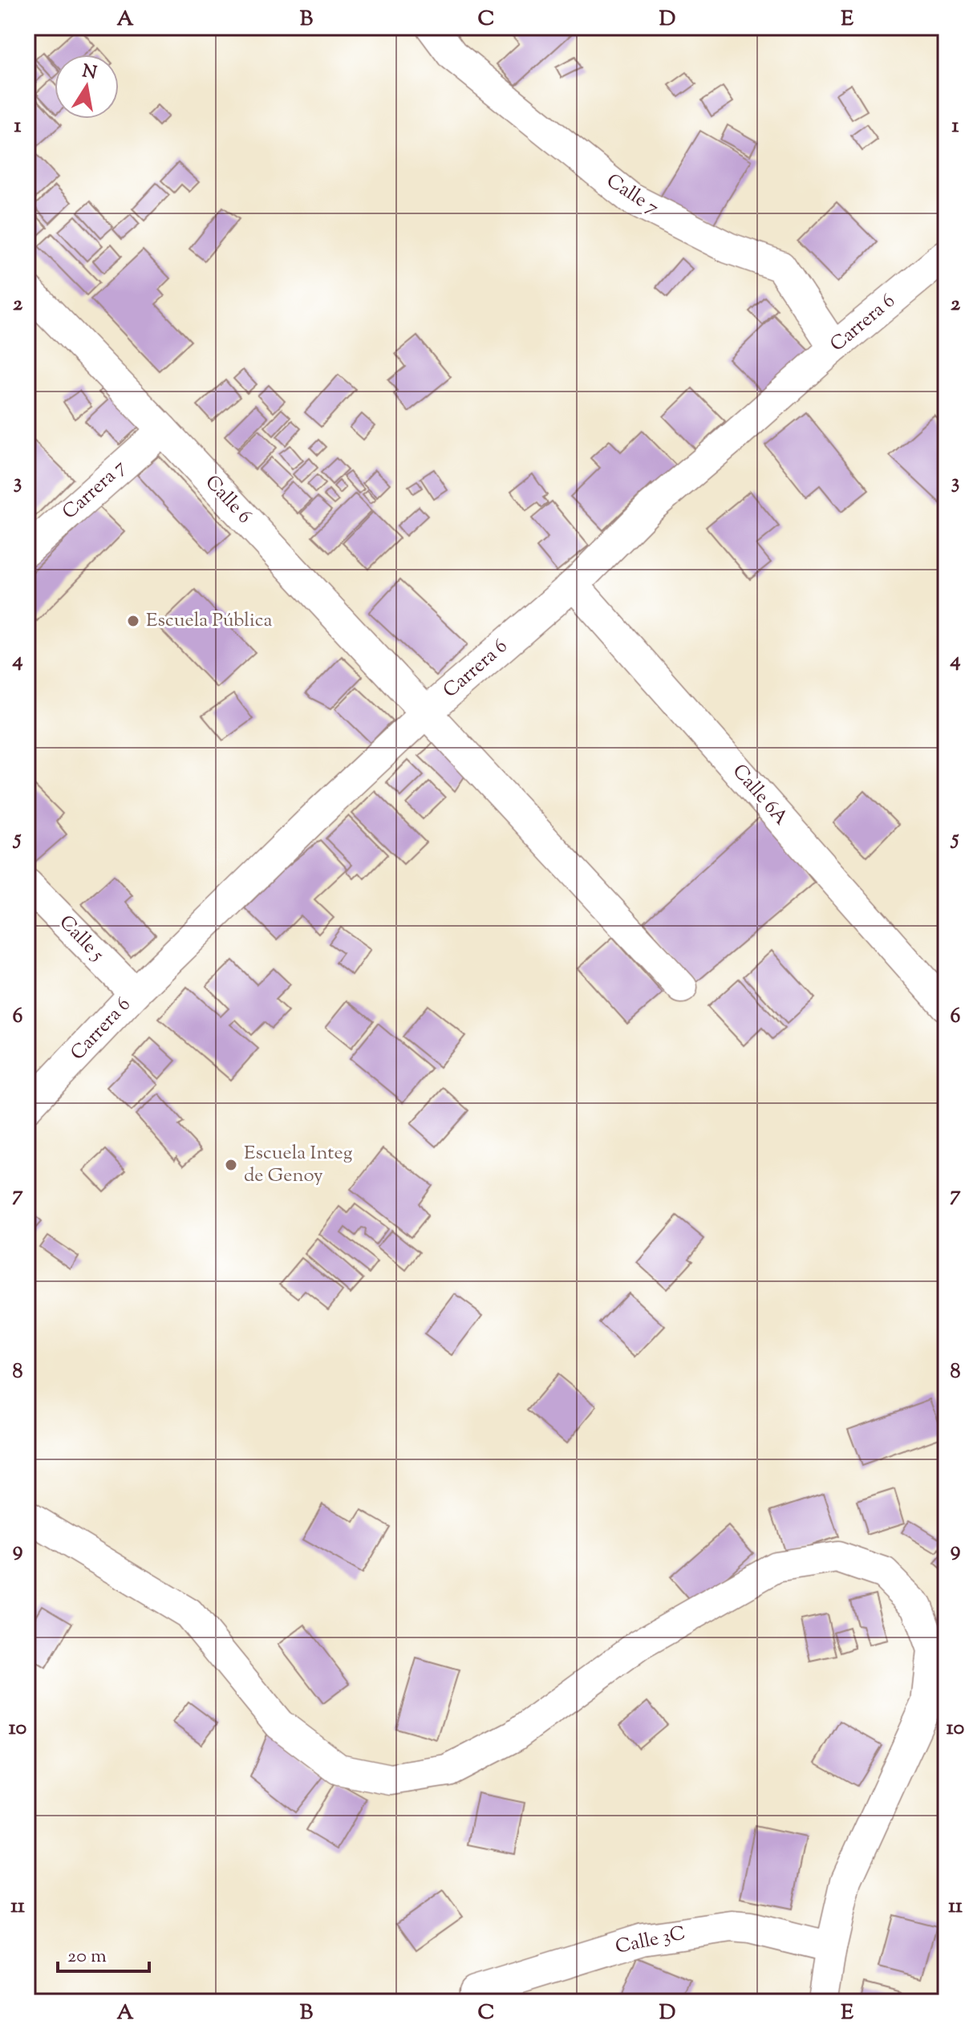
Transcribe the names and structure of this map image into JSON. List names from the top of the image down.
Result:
{
  "streets": {
    "street": [
      "Calle 7",
      "Carrera 6",
      "Carrera 7",
      "Calle 6",
      "Calle 6A",
      "Calle 5",
      "Calle 3C"
    ]
  },
  "crossings": [
    ["Calle 7", "Carrera 6"],
    ["Carrera 6", "Calle 6"],
    ["Carrera 6", "Calle 6A"],
    ["Carrera 6", "Calle 5"],
    ["Carrera 7", "Calle 6"]
  ],
  "places": ["Escuela Pública", "Escuela Integ de Genoy"],
  "scale_bar": "20 m",
  "north": "top",
  "grid": {
    "columns": [
      "A",
      "B",
      "C",
      "D",
      "E"
    ],
    "rows": [
      "1",
      "2",
      "3",
      "4",
      "5",
      "6",
      "7",
      "8",
      "9",
      "10",
      "11"
    ]
  }
}
